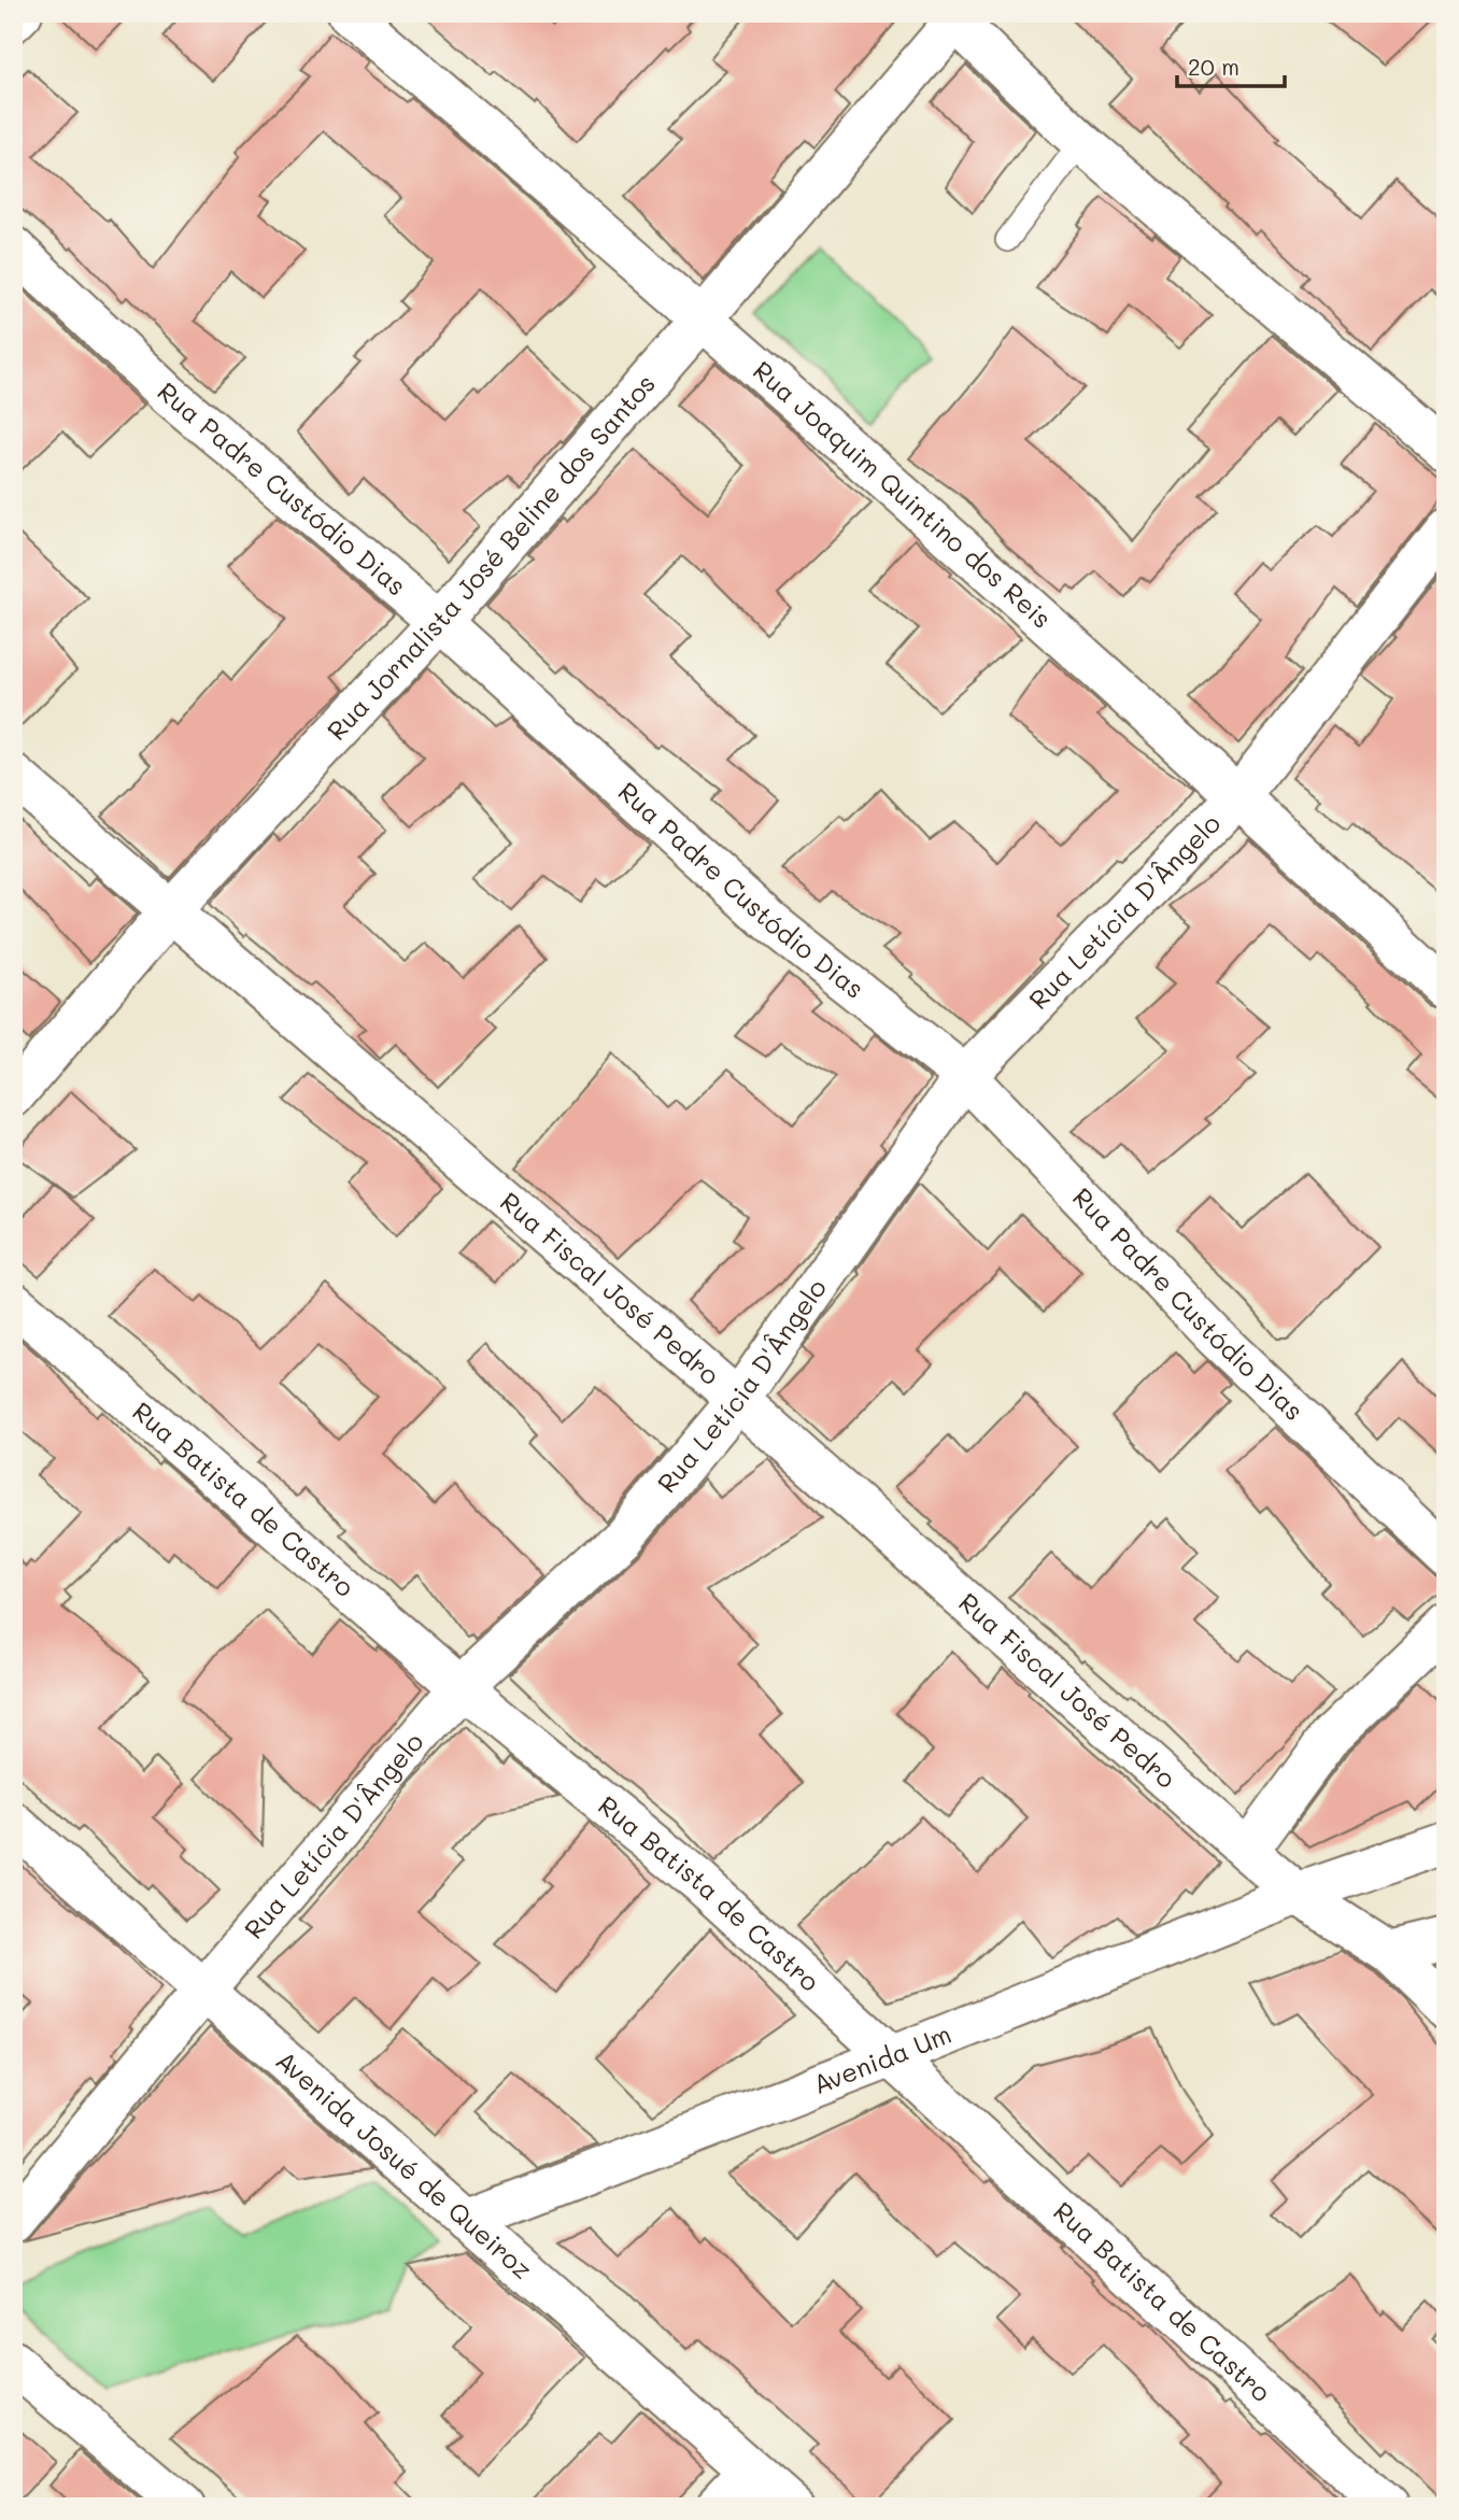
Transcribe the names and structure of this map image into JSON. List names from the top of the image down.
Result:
{
  "streets": {
    "street": [
      "Rua Padre Custódio Dias",
      "Rua Joaquim Quintino dos Reis",
      "Rua Jornalista José Beline dos Santos",
      "Rua Letícia D'Ângelo",
      "Rua Fiscal José Pedro",
      "Rua Batista de Castro",
      "Avenida Um",
      "Avenida Josué de Queiroz"
    ]
  },
  "crossings": [
    ["Rua Padre Custódio Dias", "Rua Jornalista José Beline dos Santos"],
    ["Rua Padre Custódio Dias", "Rua Letícia D'Ângelo"],
    ["Rua Joaquim Quintino dos Reis", "Rua Jornalista José Beline dos Santos"],
    ["Rua Joaquim Quintino dos Reis", "Rua Letícia D'Ângelo"],
    ["Rua Jornalista José Beline dos Santos", "Rua Fiscal José Pedro"],
    ["Rua Letícia D'Ângelo", "Rua Fiscal José Pedro"],
    ["Rua Letícia D'Ângelo", "Rua Batista de Castro"],
    ["Rua Letícia D'Ângelo", "Avenida Josué de Queiroz"],
    ["Rua Fiscal José Pedro", "Avenida Um"],
    ["Rua Batista de Castro", "Avenida Um"],
    ["Avenida Um", "Avenida Josué de Queiroz"]
  ],
  "scale_bar": "20 m"
}
